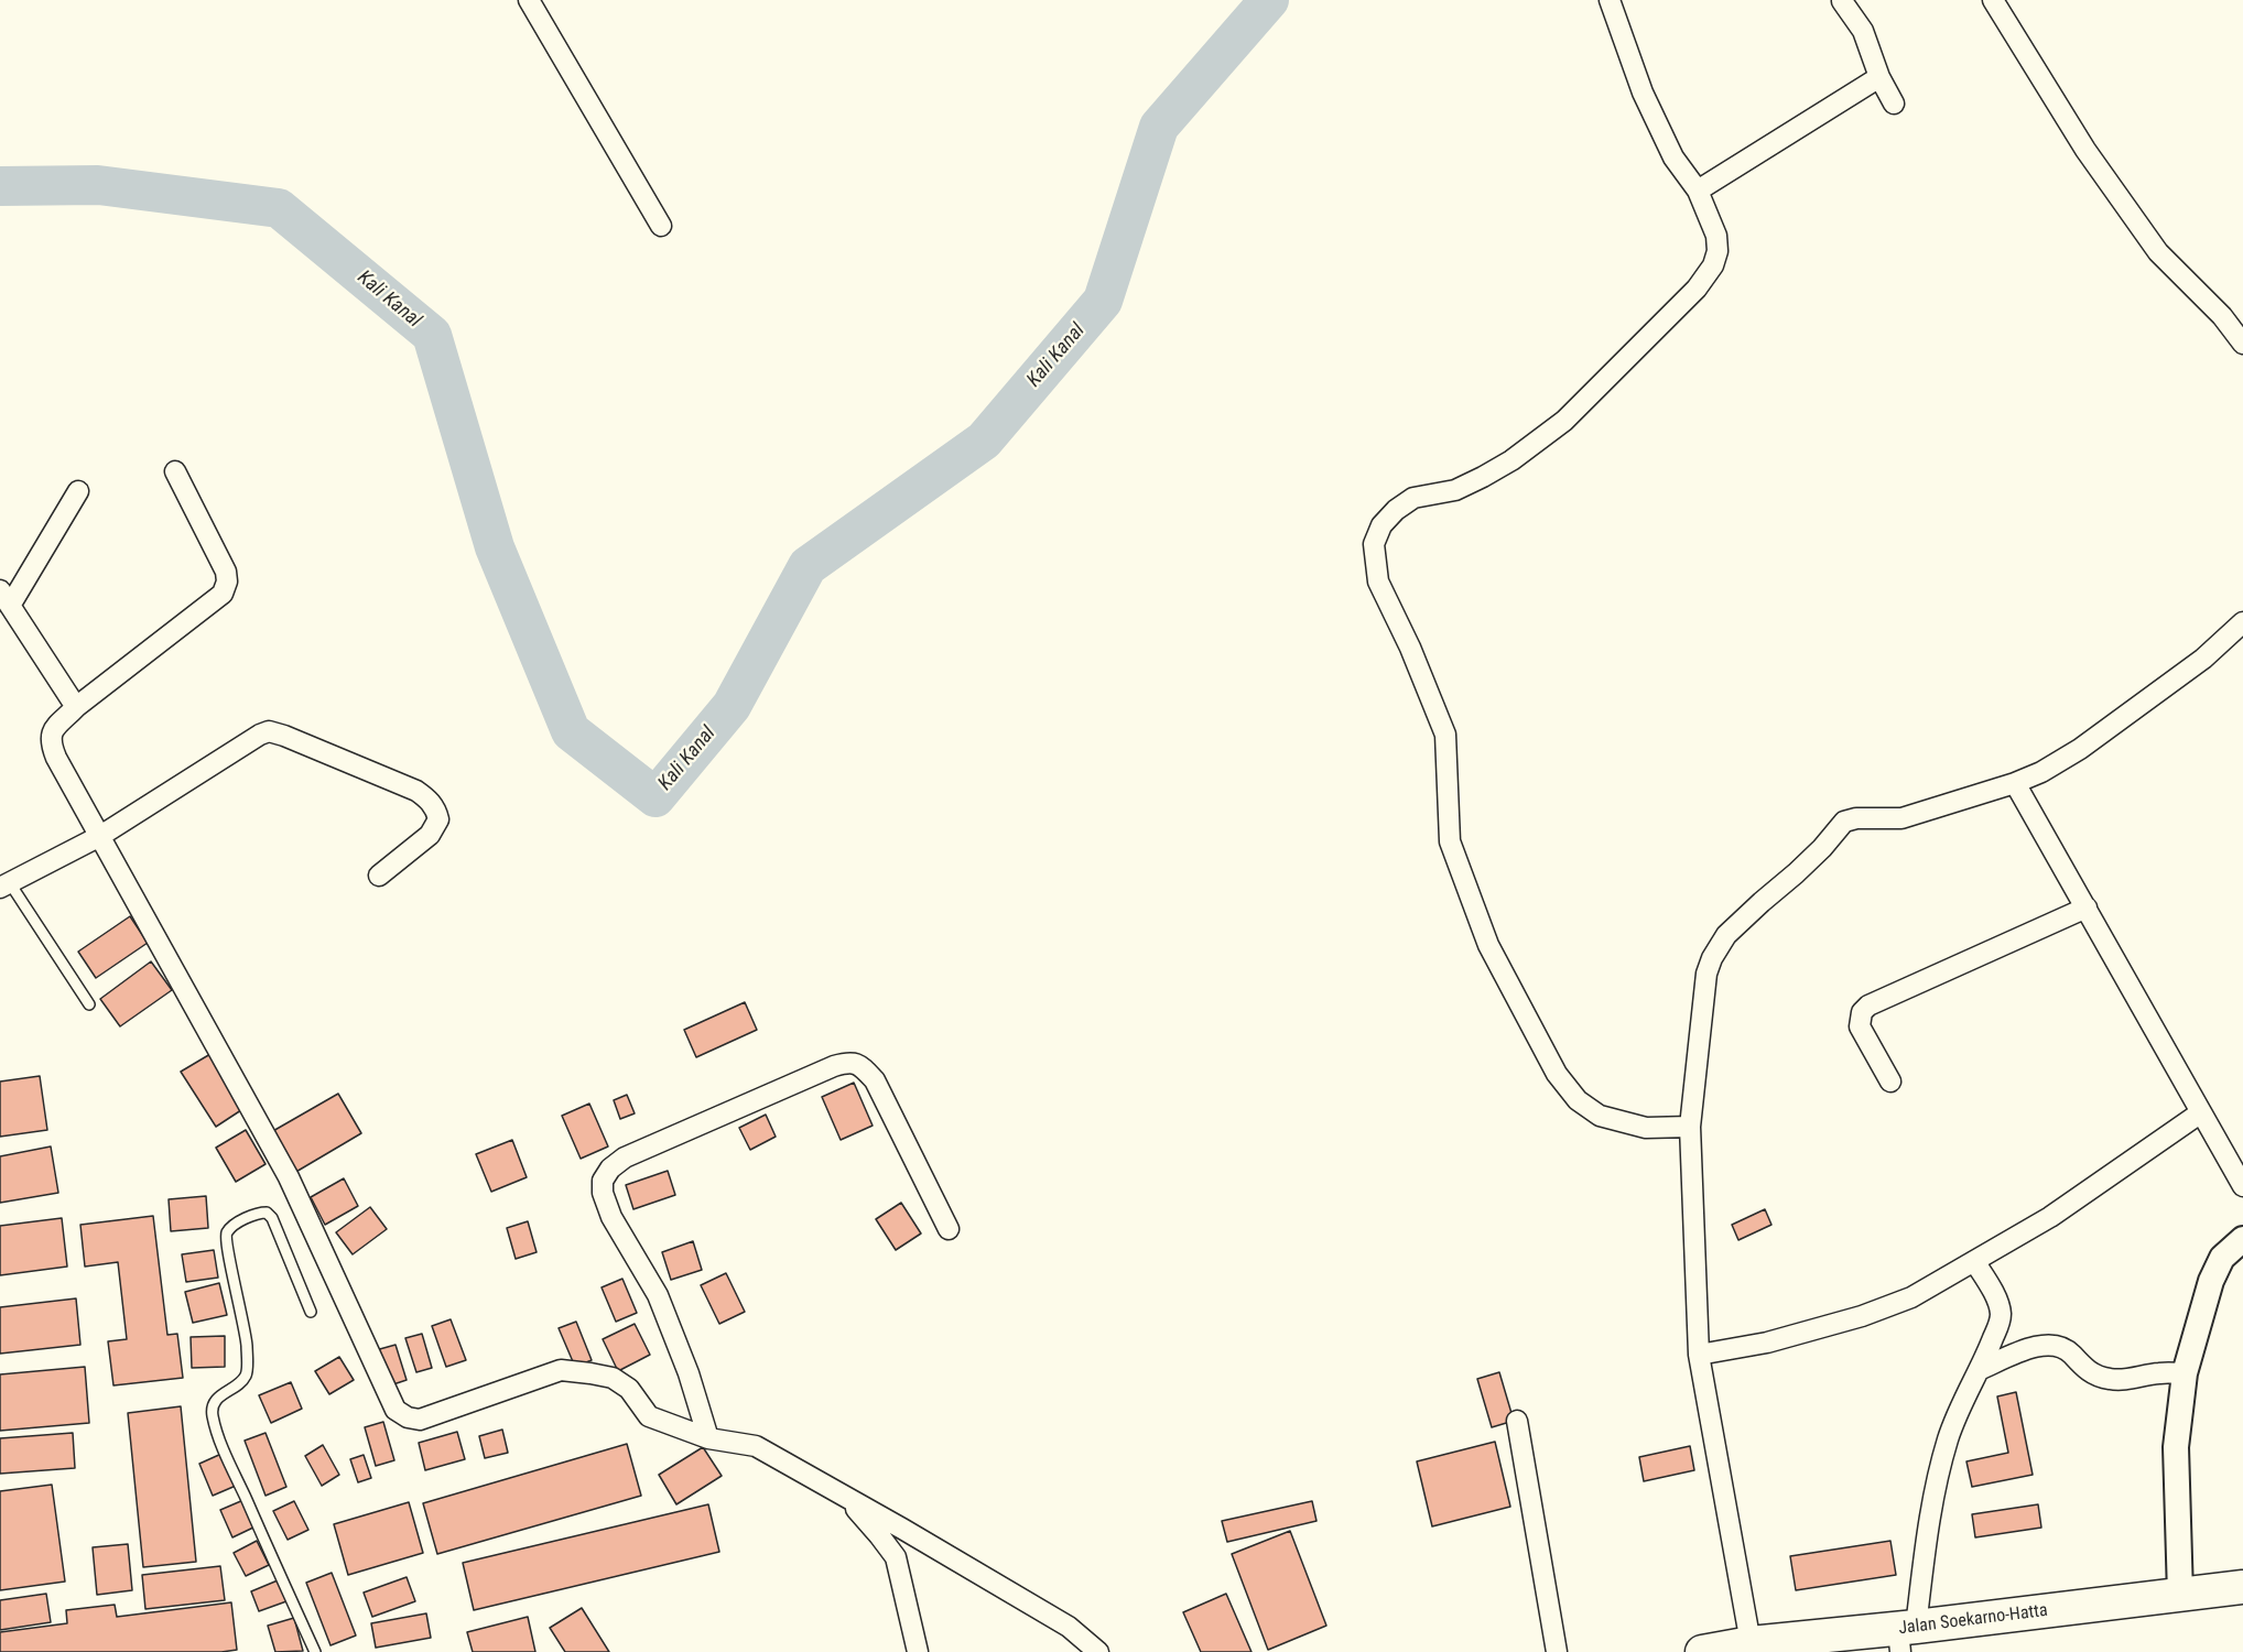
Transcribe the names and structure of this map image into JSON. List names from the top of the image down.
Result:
{
  "streets": {
    "highway": ["Jalan Soekarno-Hatta"]
  },
  "water": ["Kali Kanal"]
}
